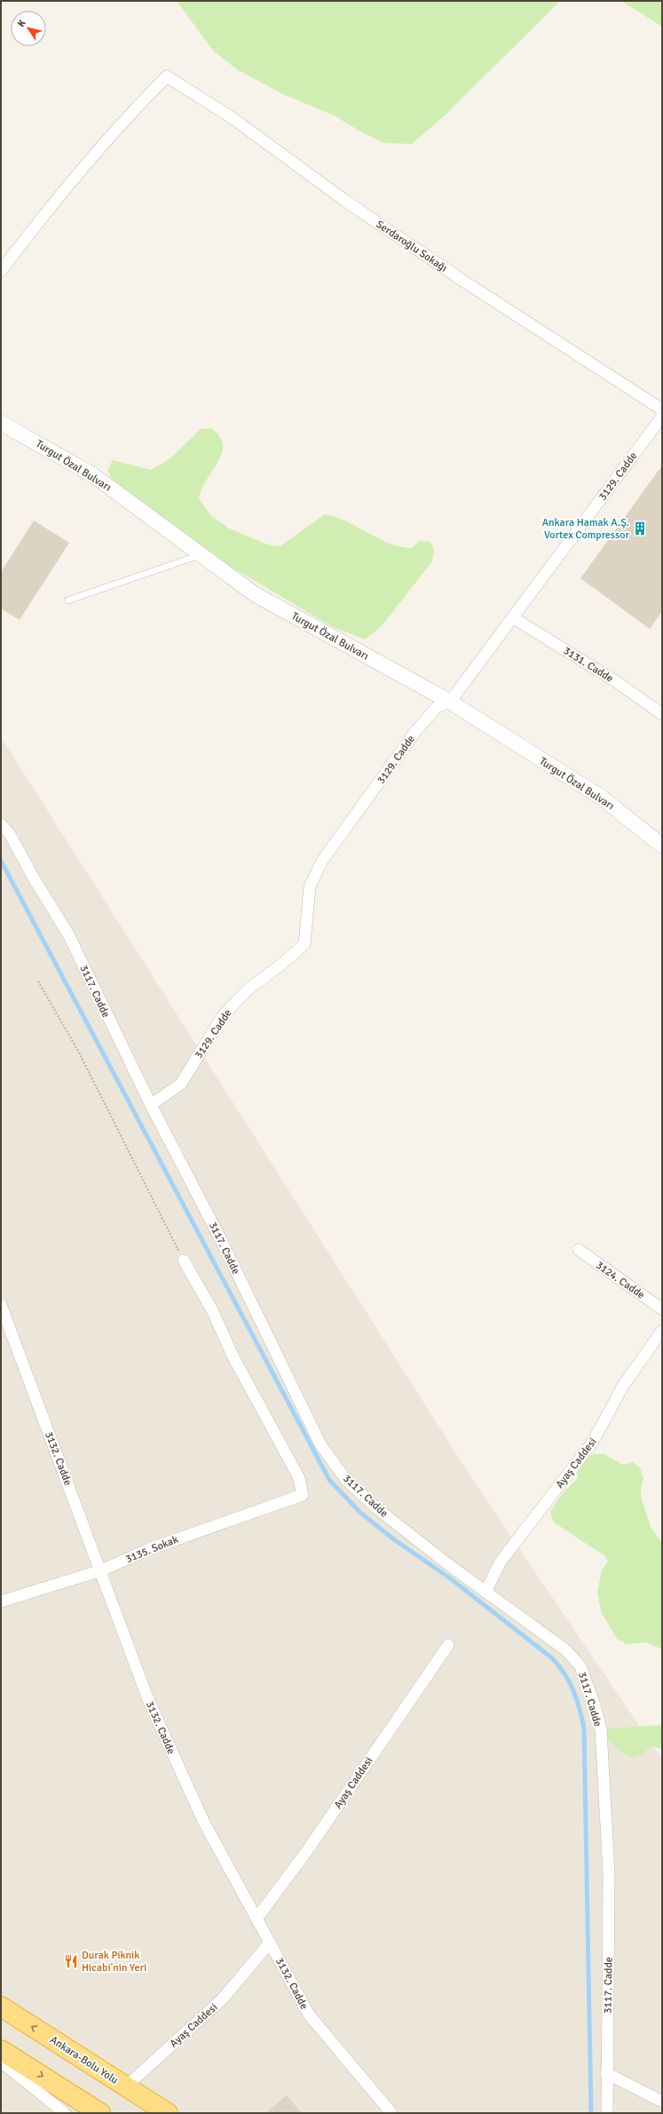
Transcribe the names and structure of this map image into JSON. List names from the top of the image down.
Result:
{
  "streets": {
    "highway": ["Ankara-Bolu Yolu"],
    "street": [
      "Serdaroğlu Sokağı",
      "Turgut Özal Bulvarı",
      "3129. Cadde",
      "3131. Cadde",
      "3117. Cadde",
      "3124. Cadde",
      "3132. Cadde",
      "Ayaş Caddesi",
      "3135. Sokak"
    ]
  },
  "crossings": [
    ["Turgut Özal Bulvarı", "3129. Cadde"],
    ["3129. Cadde", "3131. Cadde"],
    ["3129. Cadde", "3117. Cadde"],
    ["3117. Cadde", "Ayaş Caddesi"],
    ["3132. Cadde", "Ayaş Caddesi"],
    ["3132. Cadde", "3135. Sokak"],
    ["Ayaş Caddesi", "Ankara-Bolu Yolu"]
  ],
  "places": {
    "building": ["Ankara Hamak A.Ş. Vortex Compressor"],
    "restaurant": ["Durak Piknik Hicabi'nin Yeri"]
  },
  "north": "top left"
}
